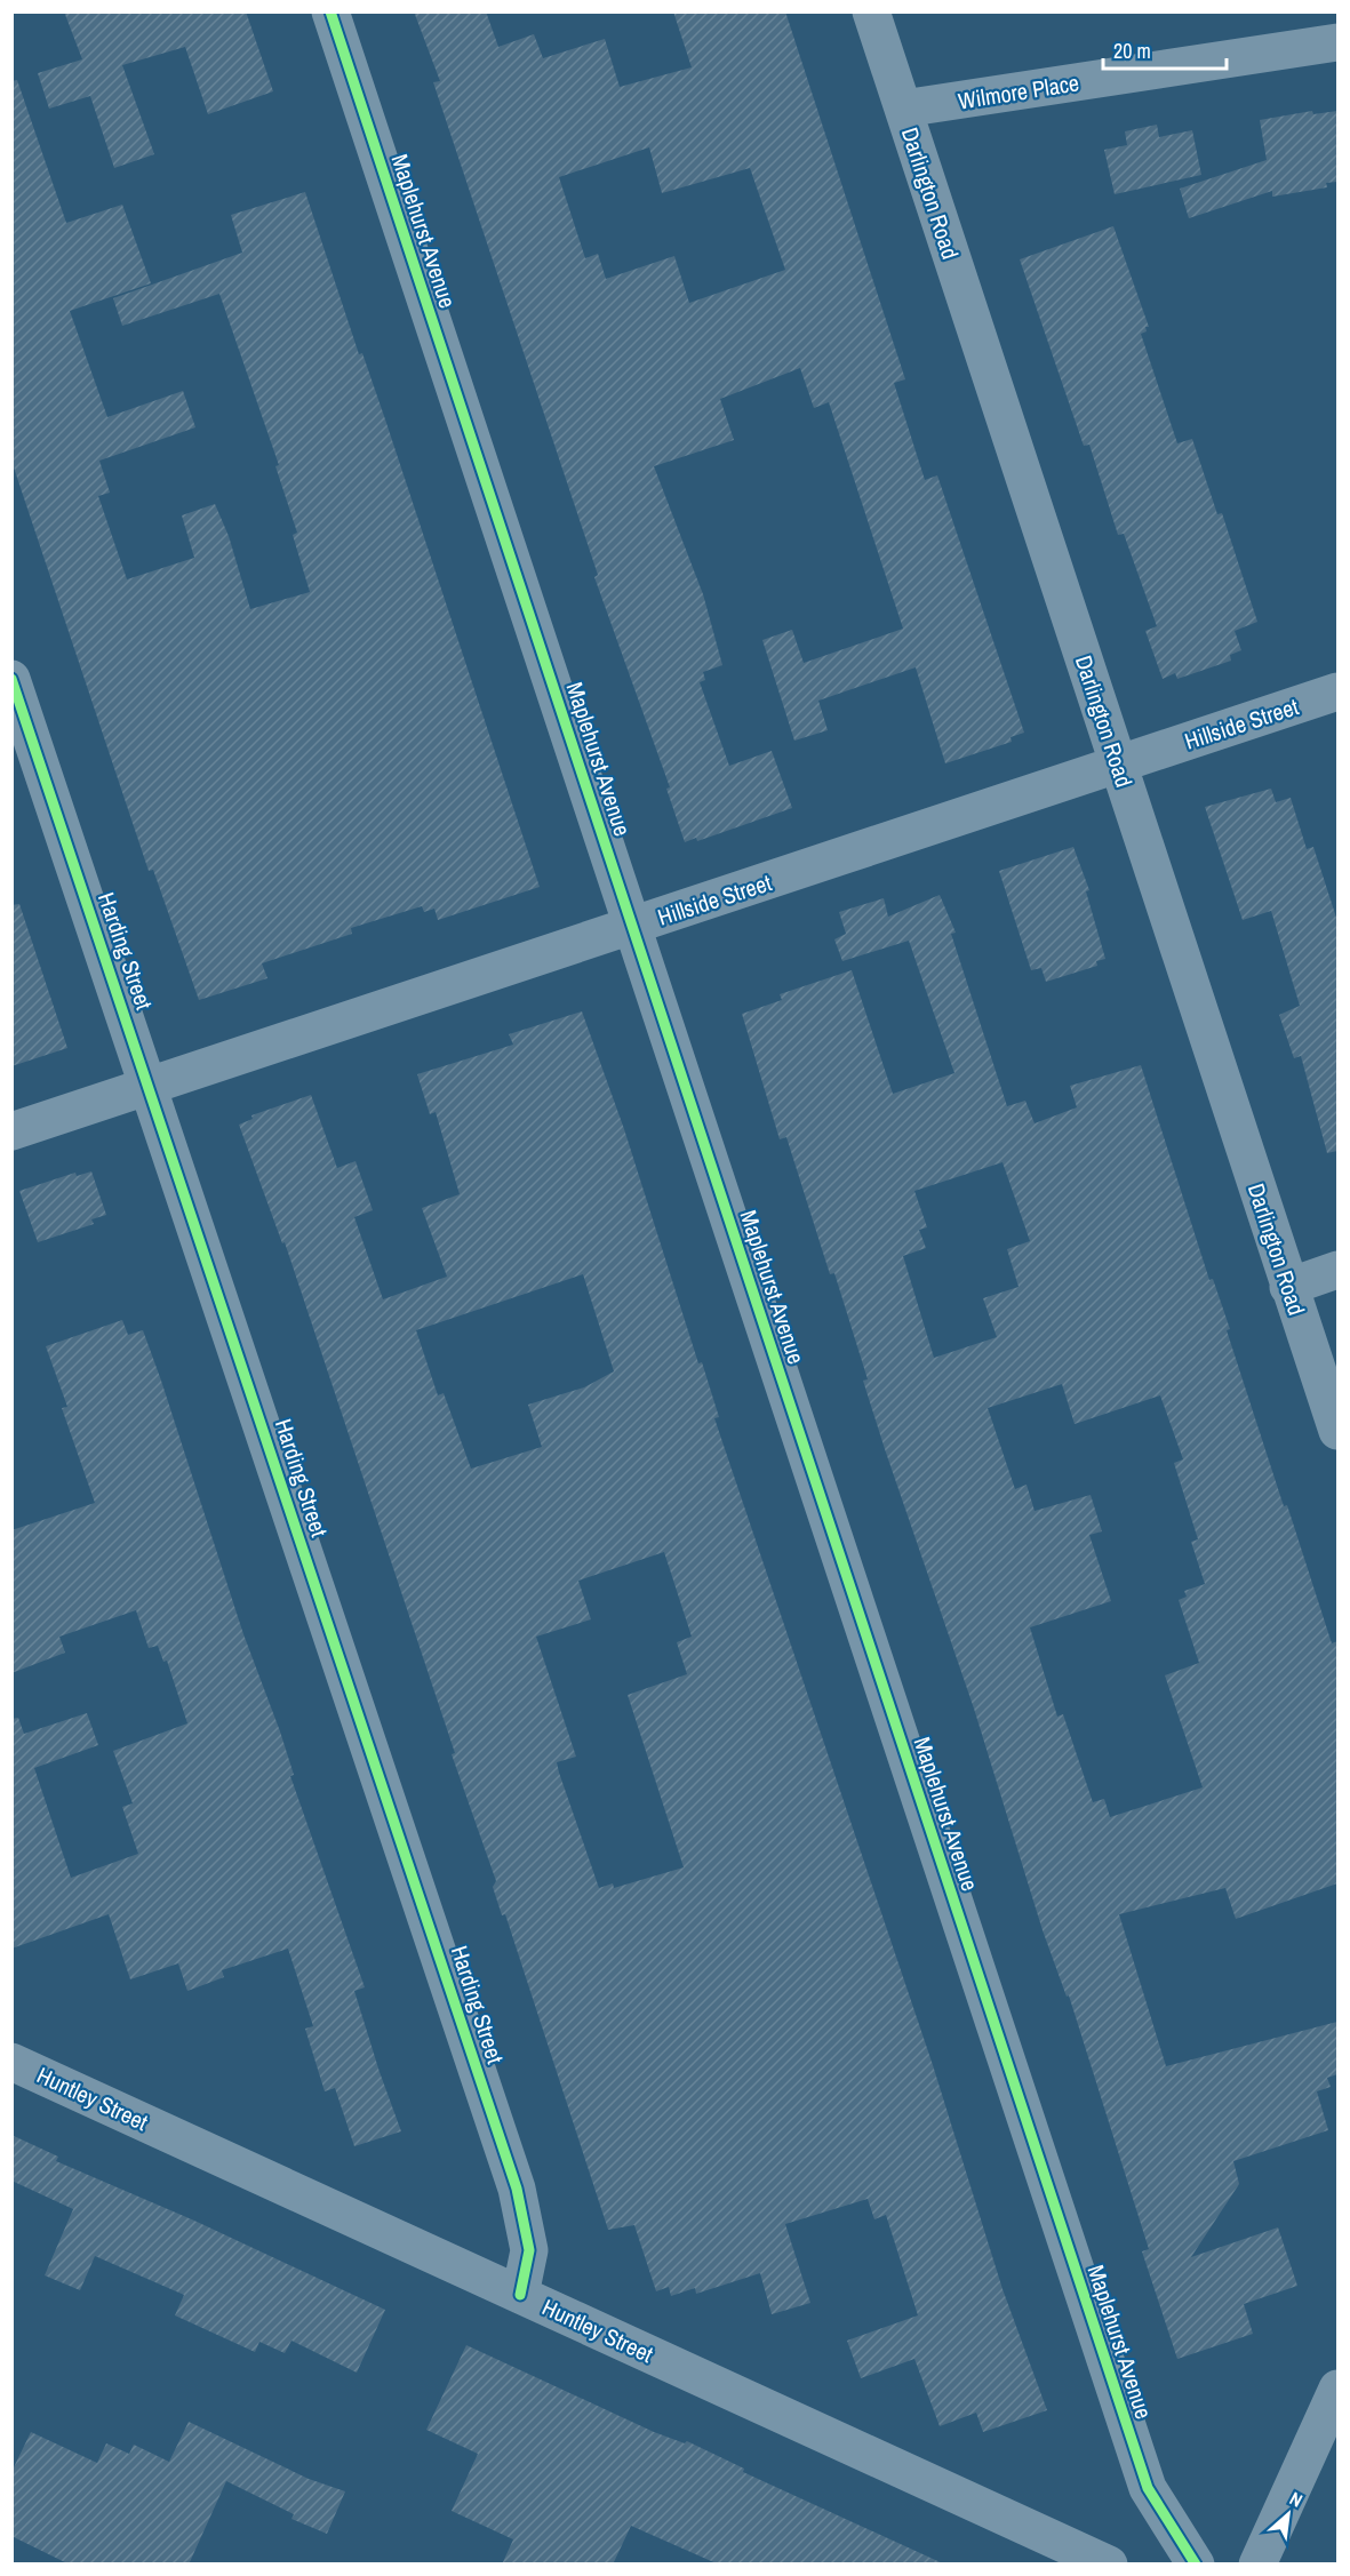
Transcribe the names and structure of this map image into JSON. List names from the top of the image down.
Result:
{
  "streets": {
    "street": [
      "Wilmore Place",
      "Darlington Road",
      "Maplehurst Avenue",
      "Hillside Street",
      "Harding Street",
      "Huntley Street"
    ]
  },
  "crossings": [
    ["Wilmore Place", "Darlington Road"],
    ["Darlington Road", "Hillside Street"],
    ["Maplehurst Avenue", "Hillside Street"],
    ["Hillside Street", "Harding Street"],
    ["Harding Street", "Huntley Street"]
  ],
  "scale_bar": "20 m",
  "north": "top right"
}
